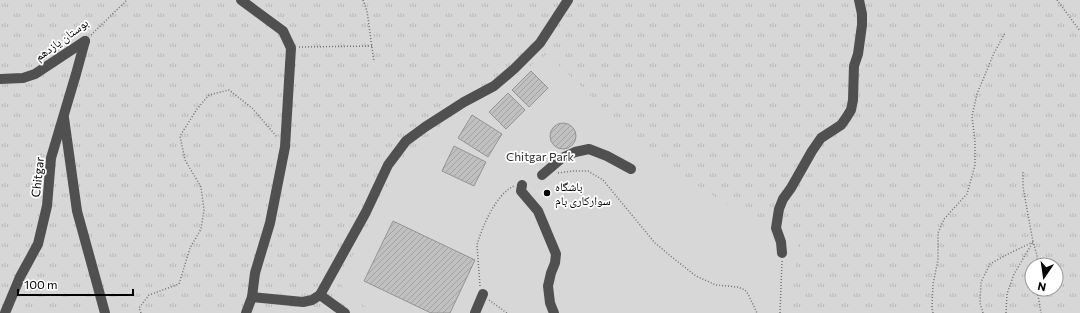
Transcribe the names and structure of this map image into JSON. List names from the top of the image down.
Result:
{
  "streets": {
    "street": ["بوستان یازدهم", "Chitgar"]
  },
  "crossings": [
    ["بوستان یازدهم", "Chitgar"]
  ],
  "parks": ["Chitgar Park"],
  "places": ["باشگاه سوارکاری بام"],
  "scale_bar": "100 m",
  "north": "bottom"
}
